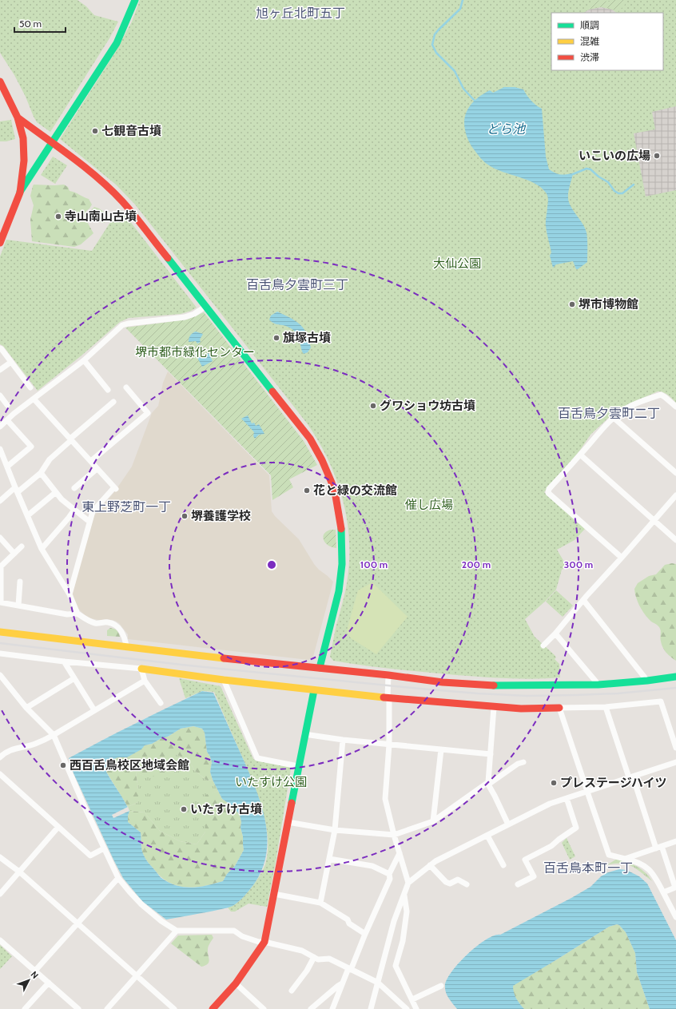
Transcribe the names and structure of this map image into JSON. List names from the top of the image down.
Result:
{
  "districts": [
    "旭ヶ丘北町五丁",
    "百舌鳥夕雲町三丁",
    "百舌鳥夕雲町二丁",
    "東上野芝町一丁",
    "百舌鳥本町一丁"
  ],
  "water": ["どら池"],
  "parks": [
    "大仙公園",
    "堺市都市緑化センター",
    "催し広場",
    "いたすけ公園"
  ],
  "places": [
    "七観音古墳",
    "いこいの広場",
    "寺山南山古墳",
    "堺市博物館",
    "旗塚古墳",
    "グワショウ坊古墳",
    "花と緑の交流館",
    "堺養護学校",
    "西百舌鳥校区地域会館",
    "プレステージハイツ",
    "いたすけ古墳"
  ],
  "legend": ["順調", "混雑", "渋滞"],
  "scale_bar": "50 m",
  "north": "top right",
  "rings": ["100 m", "200 m", "300 m"]
}
